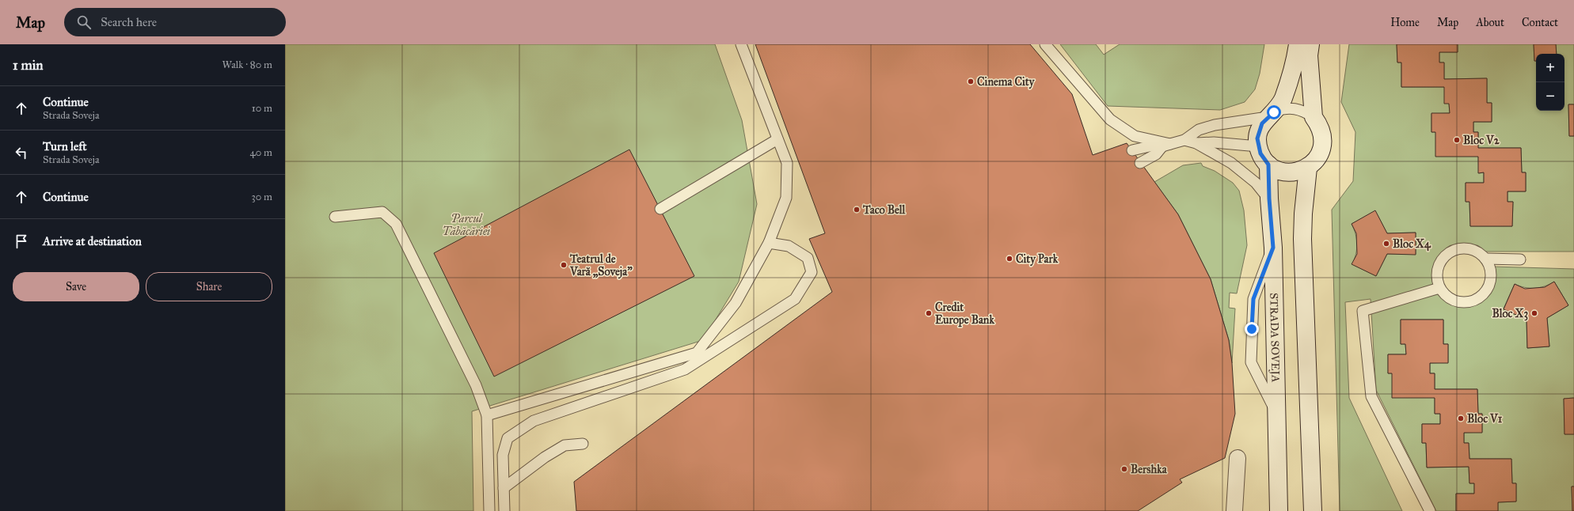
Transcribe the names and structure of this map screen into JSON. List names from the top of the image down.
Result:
{
  "streets": {
    "main road": ["STRADA SOVEJA"]
  },
  "parks": ["Parcul Tăbăcăriei"],
  "places": [
    "Cinema City",
    "Bloc V2",
    "Taco Bell",
    "Bloc X4",
    "City Park",
    "Teatrul de Vară „Soveja”",
    "Credit Europe Bank",
    "Bloc X3",
    "Bloc V1",
    "Bershka"
  ],
  "page": {
    "header": "Map",
    "search": "Search here",
    "nav": [
      "Home",
      "Map",
      "About",
      "Contact"
    ],
    "heading": ["1 min", "Walk · 80 m"],
    "map_buttons": ["+", "−"],
    "list": [
      ["Continue", "Strada Soveja", "10 m"],
      ["Turn left", "Strada Soveja", "40 m"],
      ["Continue", "30 m"],
      "Arrive at destination"
    ],
    "buttons": ["Save", "Share"]
  }
}
